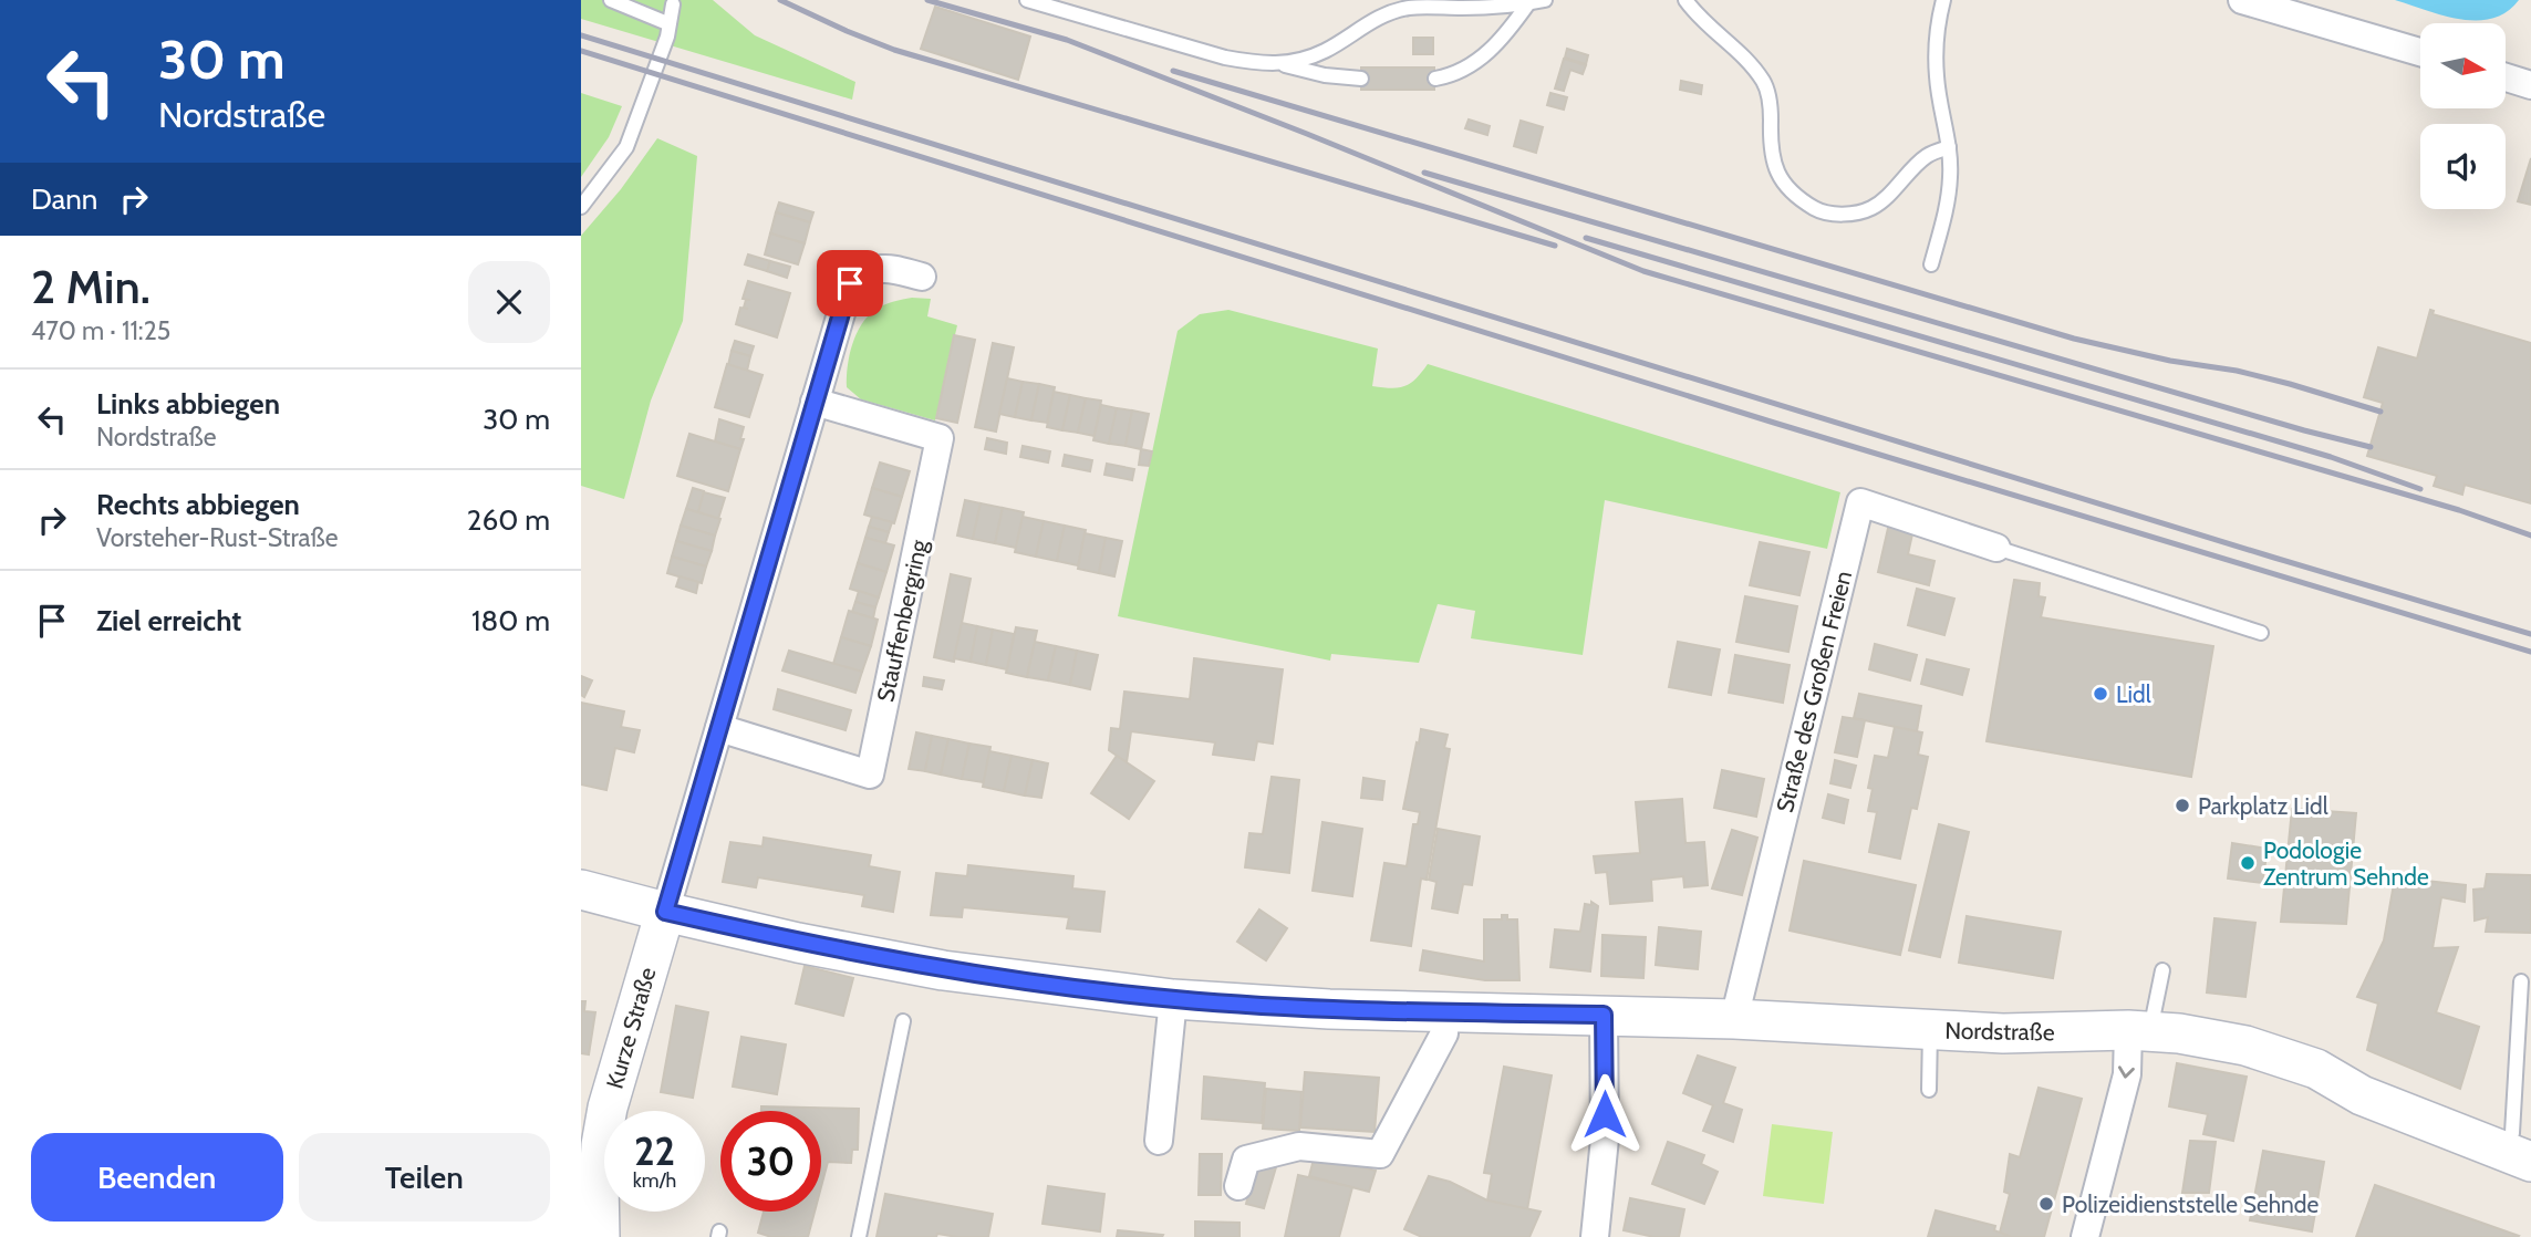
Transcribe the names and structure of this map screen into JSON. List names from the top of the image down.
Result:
{
  "streets": {
    "main road": ["Kurze Straße", "Nordstraße"],
    "street": ["Stauffenbergring", "Straße des Großen Freien"]
  },
  "crossings": [
    ["Straße des Großen Freien", "Nordstraße"],
    ["Kurze Straße", "Nordstraße"]
  ],
  "places": [
    "Lidl",
    "Parkplatz Lidl",
    "Podologie Zentrum Sehnde",
    "Polizeidienststelle Sehnde"
  ],
  "north": "right",
  "page": {
    "turn": ["30 m", "Nordstraße"],
    "then": "Dann",
    "heading": ["2 Min.", "470 m · 11:25"],
    "list": [
      {
        "name": "Links abbiegen",
        "note": "Nordstraße",
        "value": "30 m"
      },
      {
        "name": "Rechts abbiegen",
        "note": "Vorsteher-Rust-Straße",
        "value": "260 m"
      },
      {
        "name": "Ziel erreicht",
        "value": "180 m"
      }
    ],
    "speed": "22 km/h",
    "limit": "30",
    "buttons": ["Beenden", "Teilen"]
  }
}
